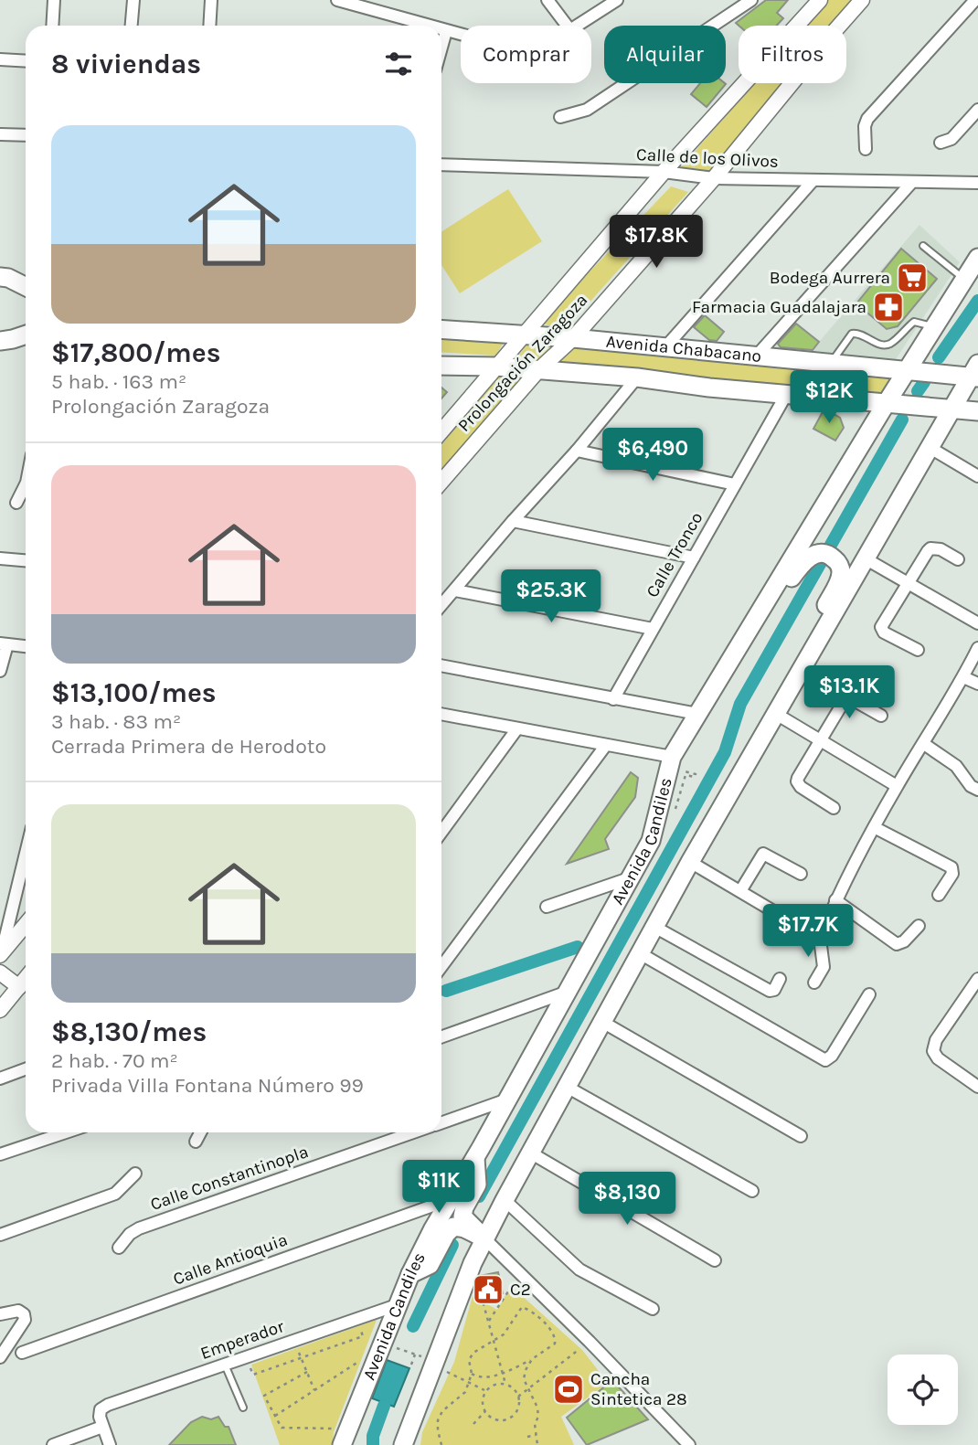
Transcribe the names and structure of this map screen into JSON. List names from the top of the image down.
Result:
{
  "streets": {
    "main road": ["Avenida Chabacano", "Avenida Candiles"],
    "street": [
      "Calle de los Olivos",
      "Prolongación Zaragoza",
      "Calle Tronco",
      "Calle Constantinopla",
      "Calle Antioquia",
      "Emperador"
    ]
  },
  "crossings": [
    ["Calle de los Olivos", "Prolongación Zaragoza"],
    ["Avenida Chabacano", "Prolongación Zaragoza"],
    ["Avenida Chabacano", "Calle Tronco"],
    ["Avenida Chabacano", "Avenida Candiles"],
    ["Avenida Candiles", "Calle Constantinopla"],
    ["Avenida Candiles", "Calle Antioquia"],
    ["Avenida Candiles", "Emperador"]
  ],
  "places": {
    "supermarket": ["Bodega Aurrera"],
    "pharmacy": ["Farmacia Guadalajara"],
    "public building": ["C2"],
    "sports": ["Cancha Sintetica 28"]
  },
  "page": {
    "chip": ["Comprar", "Alquilar", "Filtros"],
    "heading": "8 viviendas",
    "list": [
      {
        "name": "$17,800/mes",
        "note": "5 hab. · 163 m² · Prolongación Zaragoza"
      },
      {
        "name": "$13,100/mes",
        "note": "3 hab. · 83 m² · Cerrada Primera de Herodoto"
      },
      {
        "name": "$8,130/mes",
        "note": "2 hab. · 70 m² · Privada Villa Fontana Número 99"
      }
    ],
    "price": [
      "$17.8K",
      "$12K",
      "$6,490",
      "$25.3K",
      "$13.1K",
      "$17.7K",
      "$11K",
      "$8,130"
    ]
  }
}
